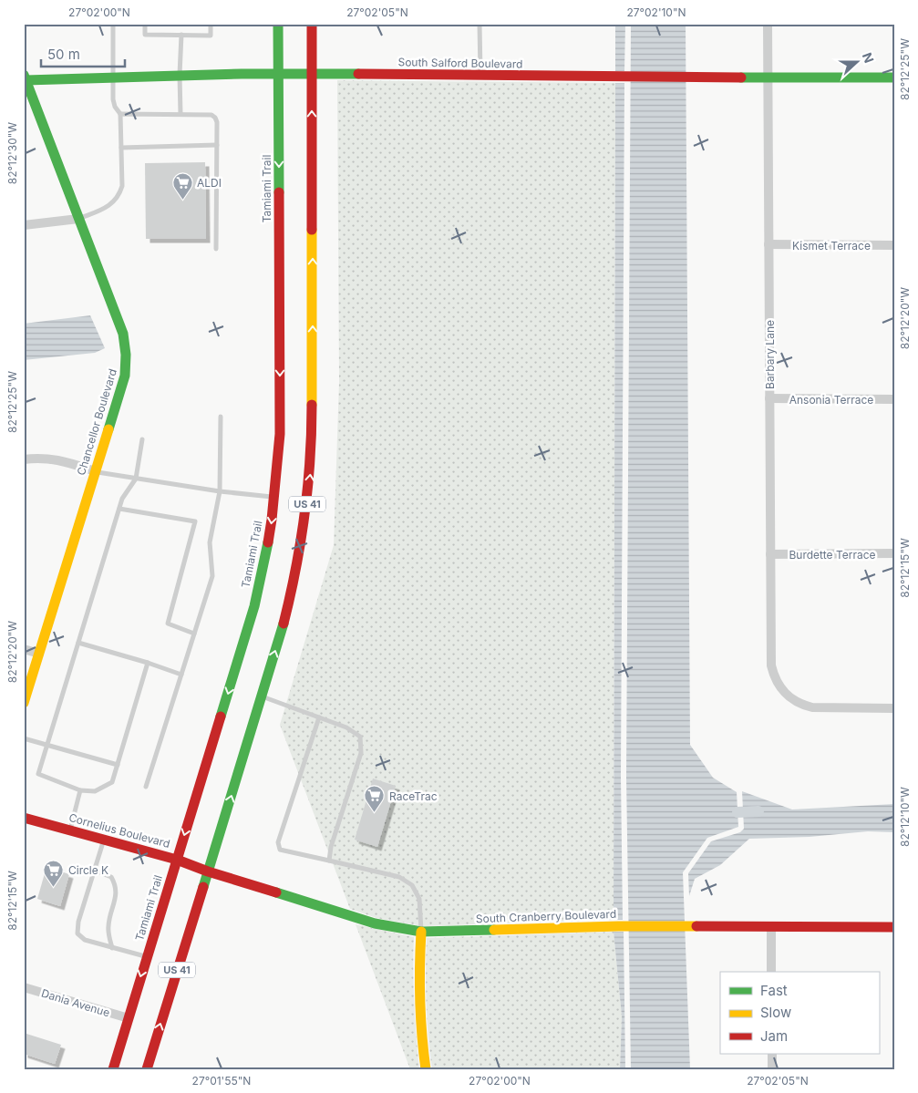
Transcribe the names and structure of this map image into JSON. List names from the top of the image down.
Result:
{
  "streets": {
    "street": [
      "South Salford Boulevard",
      "Tamiami Trail",
      "Kismet Terrace",
      "Barbary Lane",
      "Ansonia Terrace",
      "Chancellor Boulevard",
      "US 41",
      "Burdette Terrace",
      "Cornelius Boulevard",
      "South Cranberry Boulevard",
      "Dania Avenue"
    ]
  },
  "crossings": [
    ["South Salford Boulevard", "Tamiami Trail"],
    ["South Salford Boulevard", "Barbary Lane"],
    ["South Salford Boulevard", "Chancellor Boulevard"],
    ["South Salford Boulevard", "US 41"],
    ["Tamiami Trail", "Cornelius Boulevard"],
    ["Tamiami Trail", "Dania Avenue"],
    ["Kismet Terrace", "Barbary Lane"],
    ["Barbary Lane", "Ansonia Terrace"],
    ["Barbary Lane", "Burdette Terrace"],
    ["US 41", "Cornelius Boulevard"],
    ["US 41", "South Cranberry Boulevard"],
    ["Cornelius Boulevard", "South Cranberry Boulevard"]
  ],
  "places": {
    "supermarket": ["ALDI", "RaceTrac", "Circle K"]
  },
  "legend": ["Fast", "Slow", "Jam"],
  "scale_bar": "50 m",
  "north": "right",
  "coordinates": [
    "27°02'00\"N",
    "27°02'05\"N",
    "27°02'10\"N",
    "82°12'25\"W",
    "82°12'30\"W",
    "82°12'20\"W",
    "82°12'15\"W",
    "82°12'10\"W",
    "27°01'55\"N"
  ]
}
